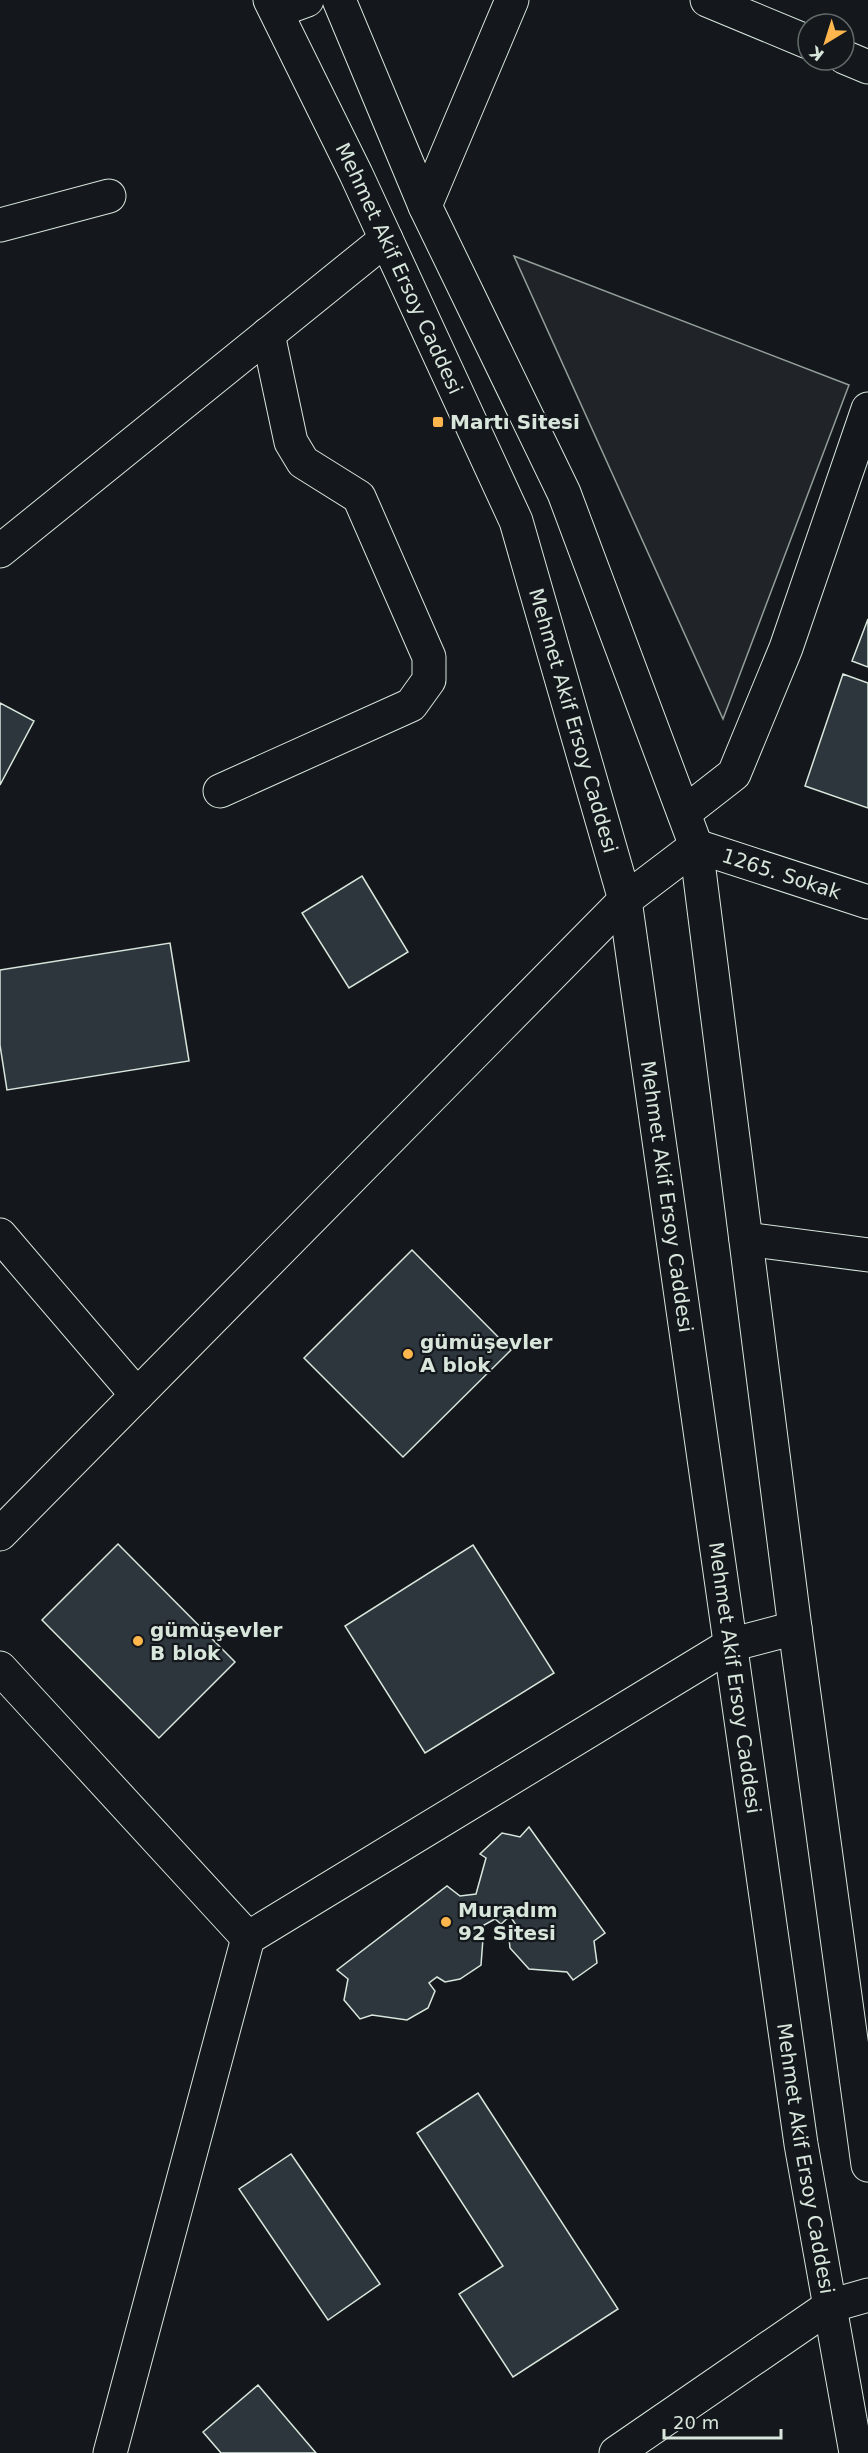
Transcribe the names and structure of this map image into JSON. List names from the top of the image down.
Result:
{
  "streets": {
    "main road": ["Mehmet Akif Ersoy Caddesi", "1265. Sokak"]
  },
  "places": {
    "transit": ["Martı Sitesi"],
    "other": ["gümüşevler A blok", "gümüşevler B blok", "Muradım 92 Sitesi"]
  },
  "scale_bar": "20 m",
  "north": "bottom left"
}
